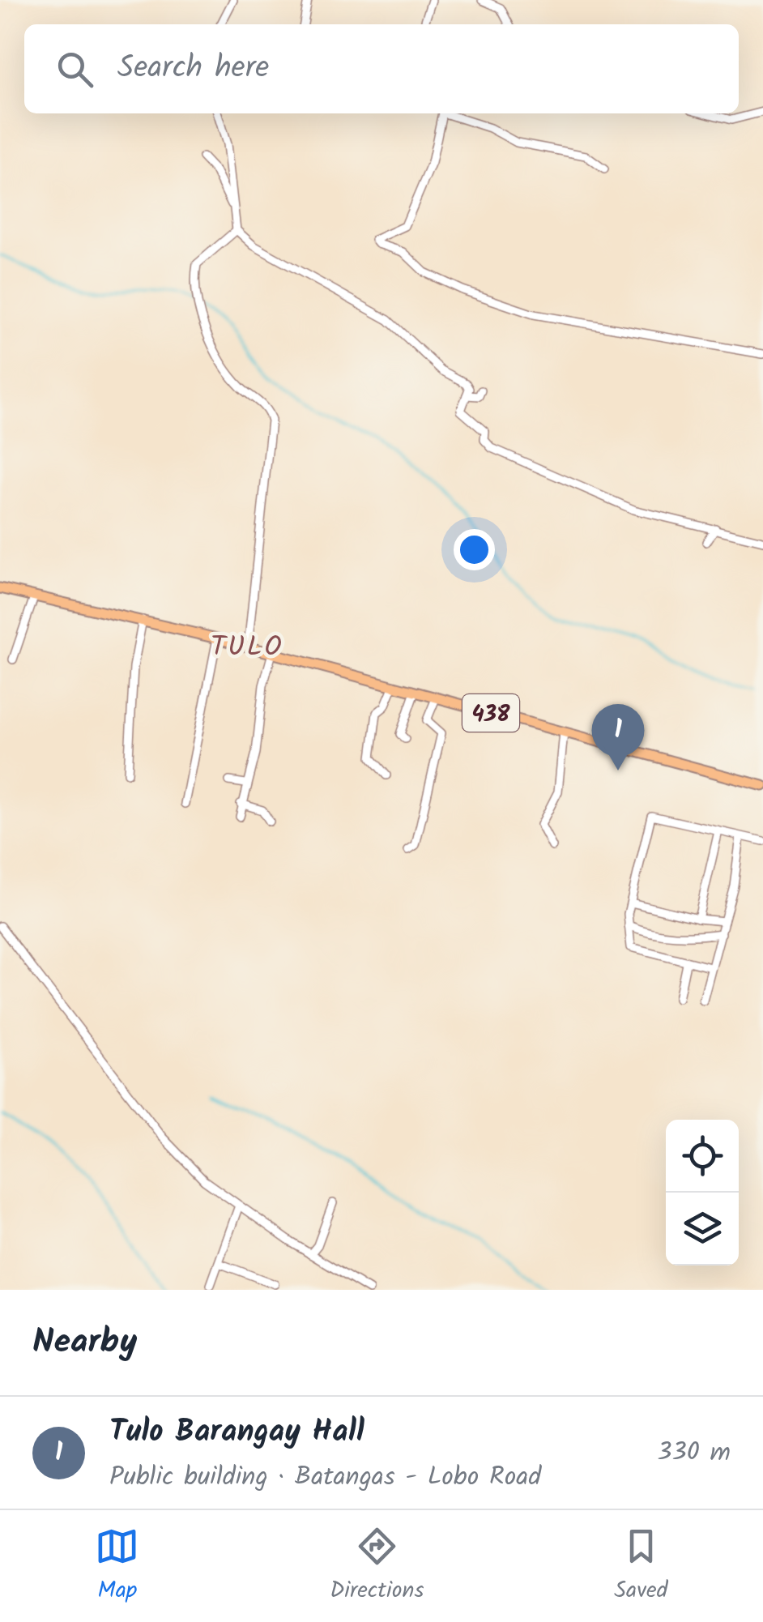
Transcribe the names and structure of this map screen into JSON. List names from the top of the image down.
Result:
{
  "streets": {
    "main road": ["438"]
  },
  "districts": ["TULO"],
  "page": {
    "search": "Search here",
    "pins": "1",
    "heading": "Nearby",
    "list": [
      {
        "mark": "1",
        "name": "Tulo Barangay Hall",
        "note": "Public building · Batangas - Lobo Road",
        "value": "330 m"
      }
    ],
    "nav": ["Map", "Directions", "Saved"]
  }
}
